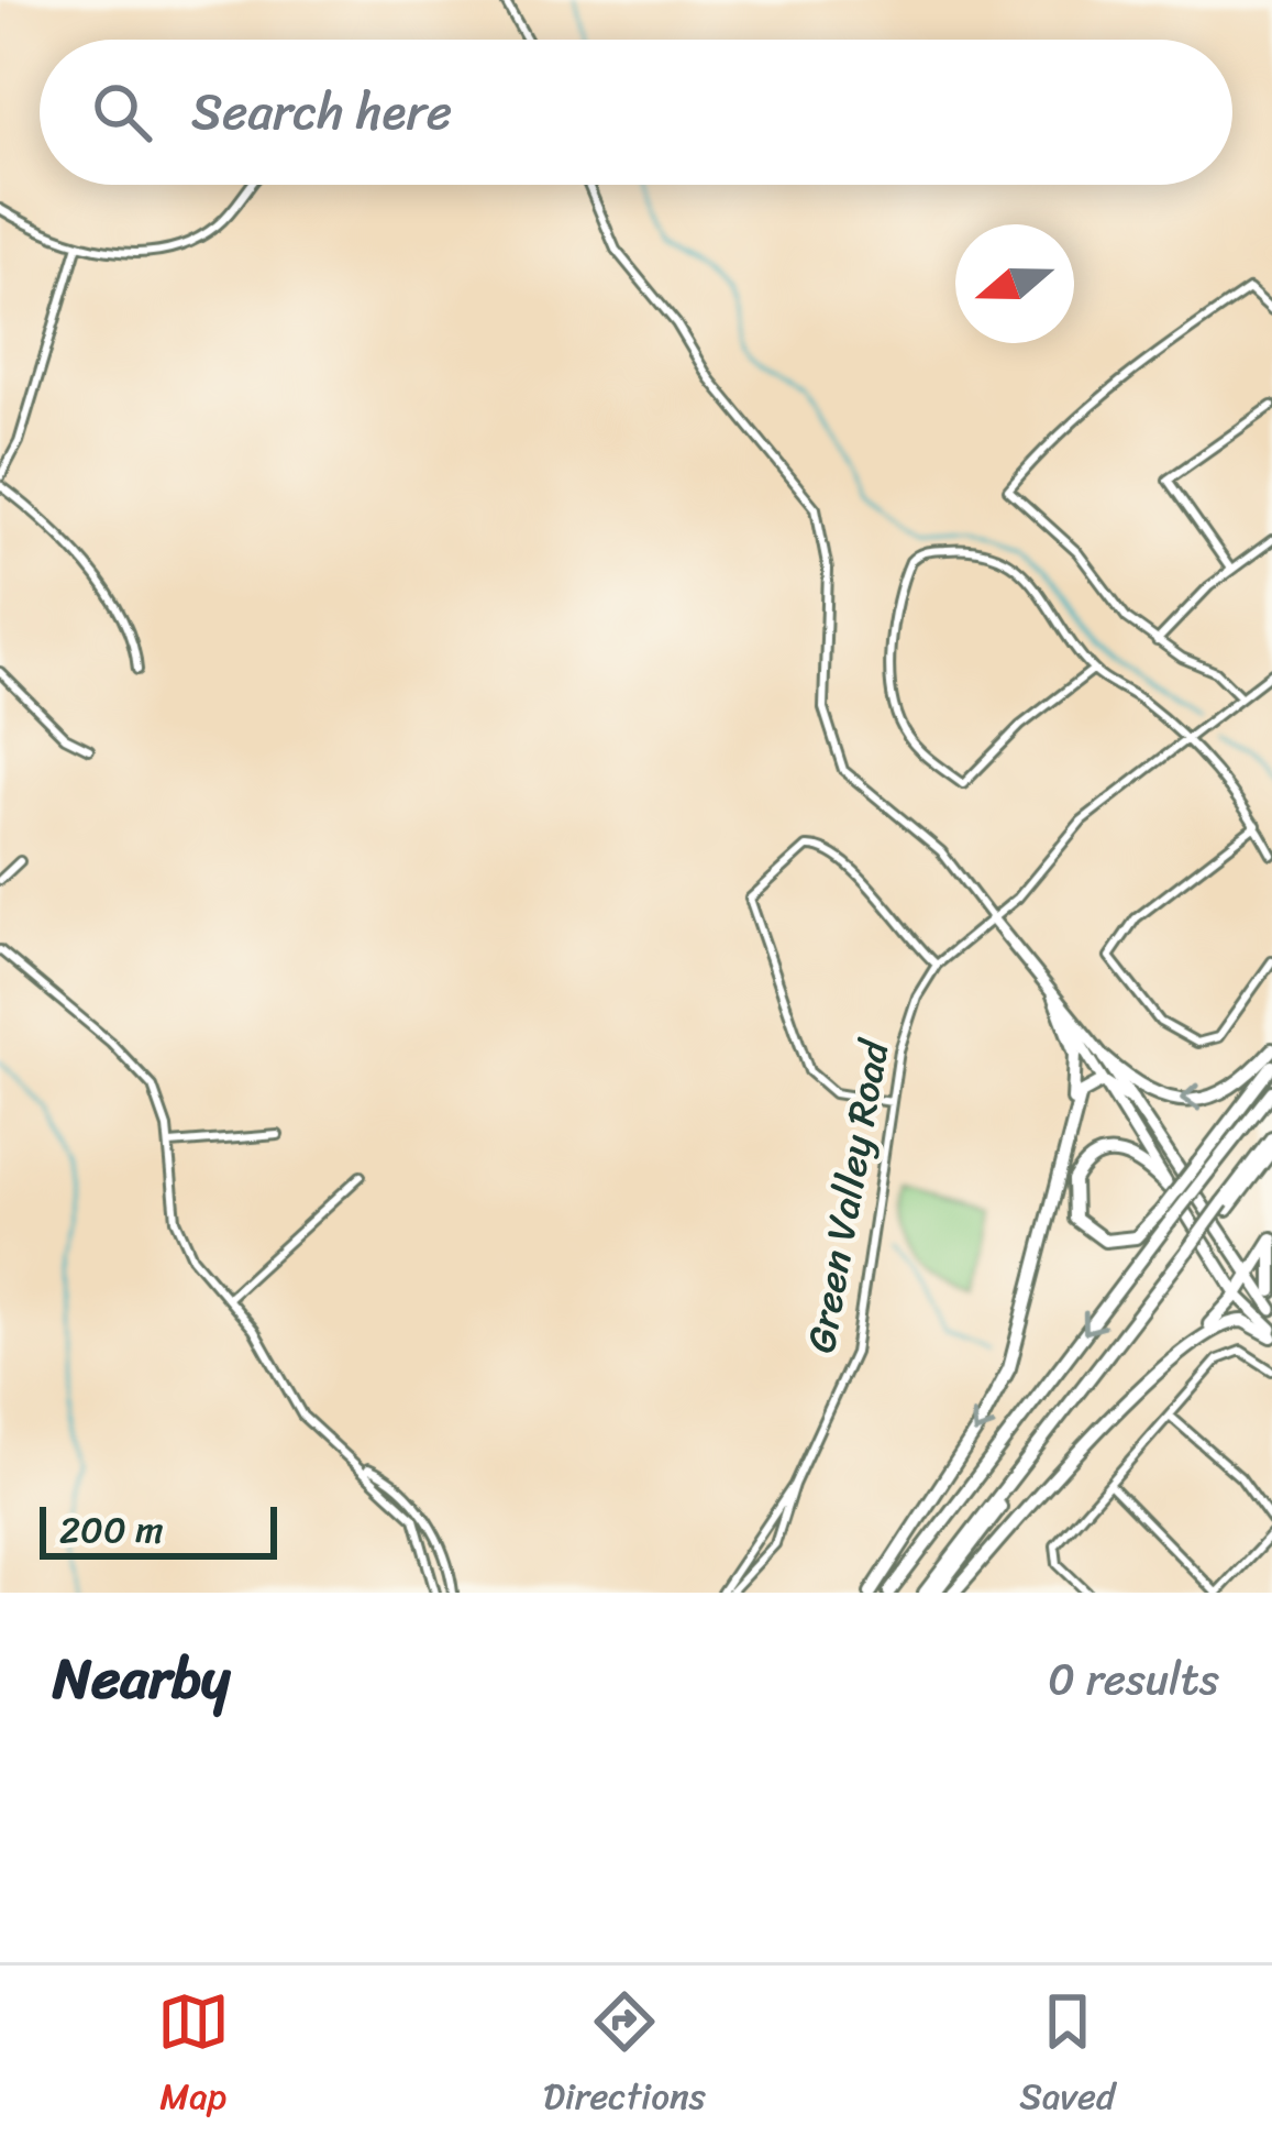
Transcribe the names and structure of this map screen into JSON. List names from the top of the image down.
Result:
{
  "streets": {
    "street": ["Green Valley Road"]
  },
  "scale_bar": "200 m",
  "north": "left",
  "page": {
    "search": "Search here",
    "scale": "200 m",
    "heading": ["Nearby", "0 results"],
    "nav": ["Map", "Directions", "Saved"]
  }
}
